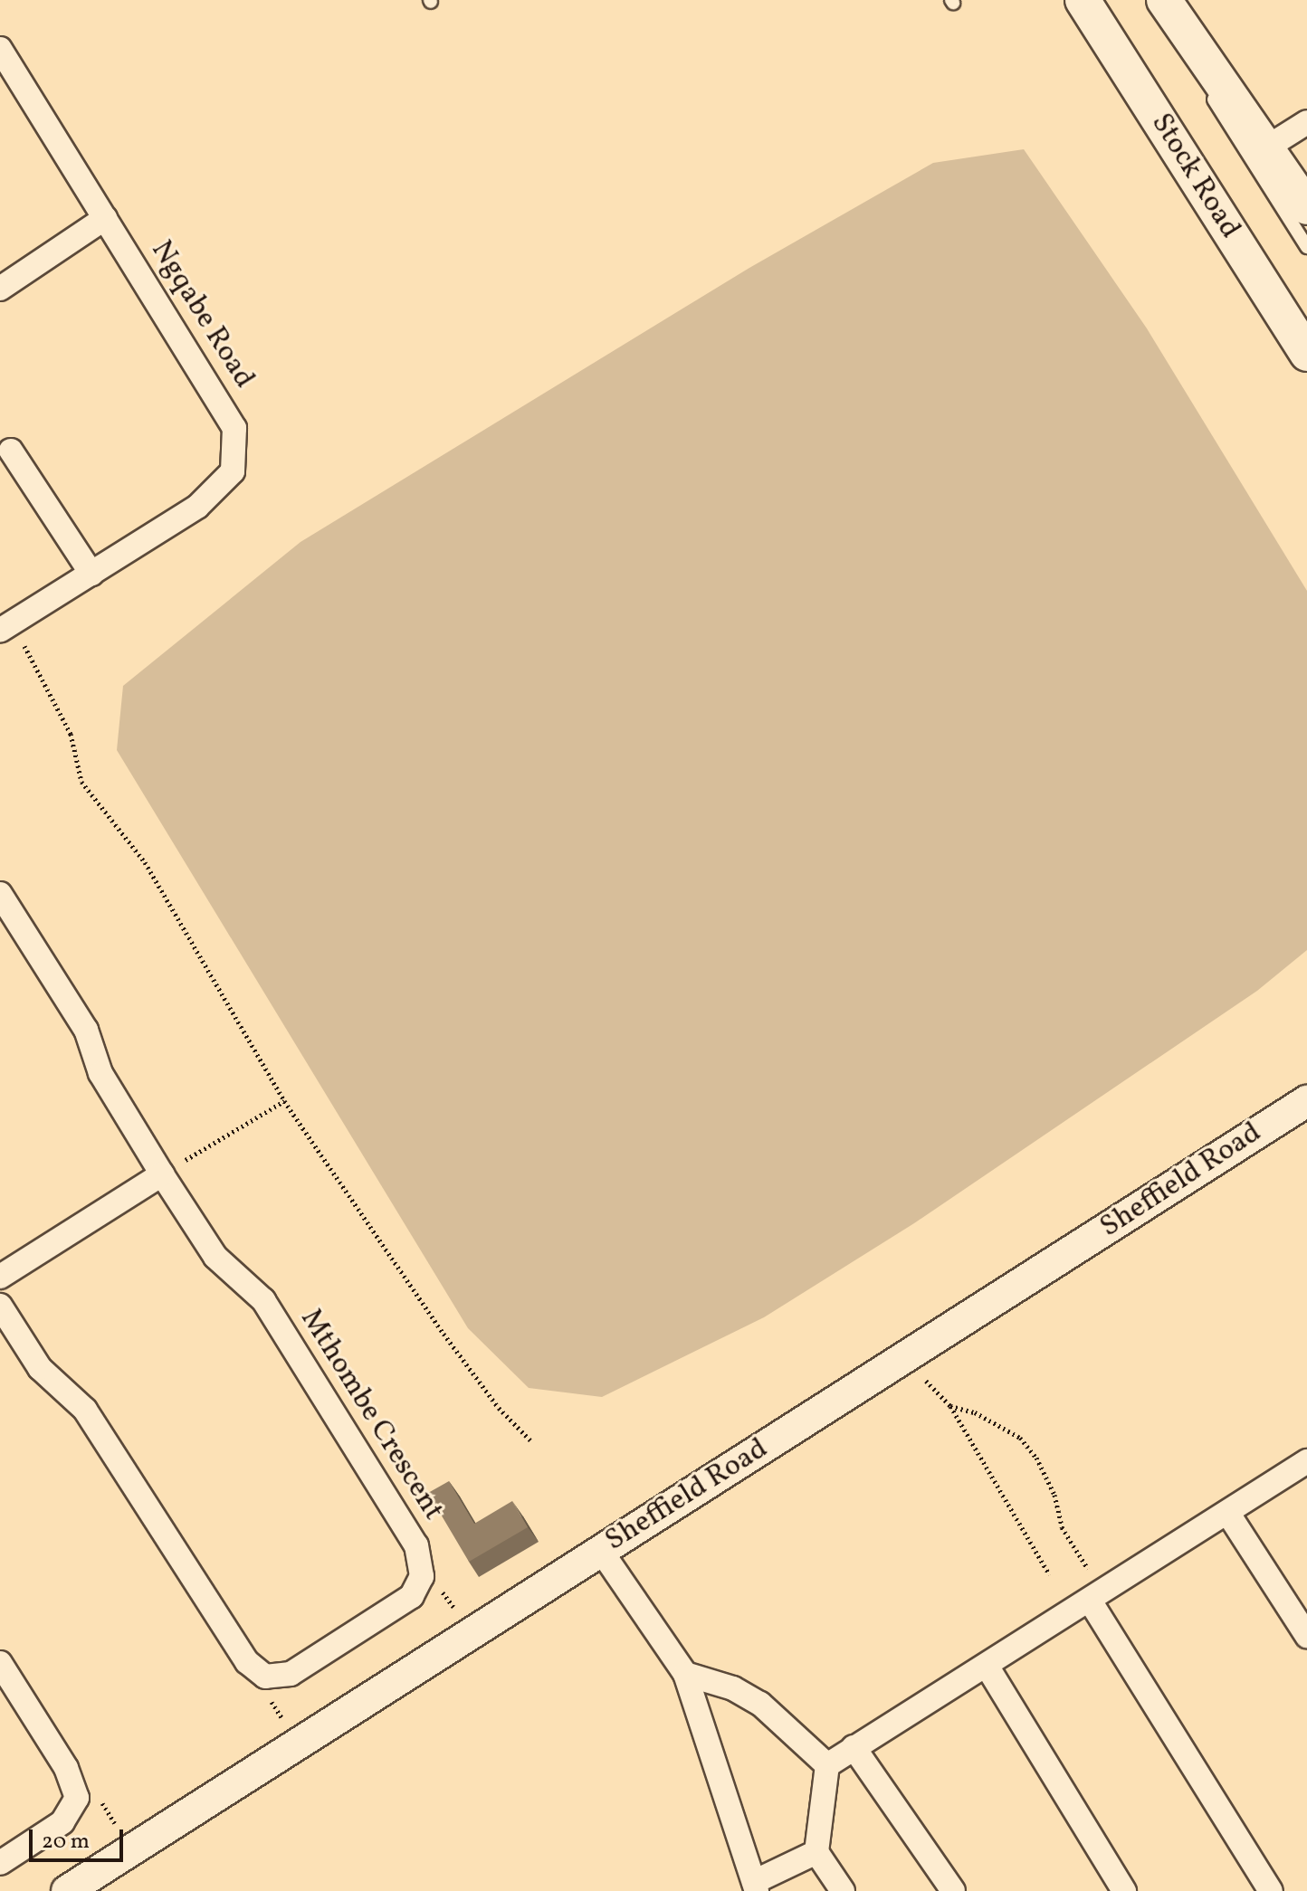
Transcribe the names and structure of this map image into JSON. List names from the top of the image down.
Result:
{
  "streets": {
    "main road": ["Stock Road"],
    "street": ["Ngqabe Road", "Sheffield Road", "Mthombe Crescent"]
  },
  "scale_bar": "20 m"
}
